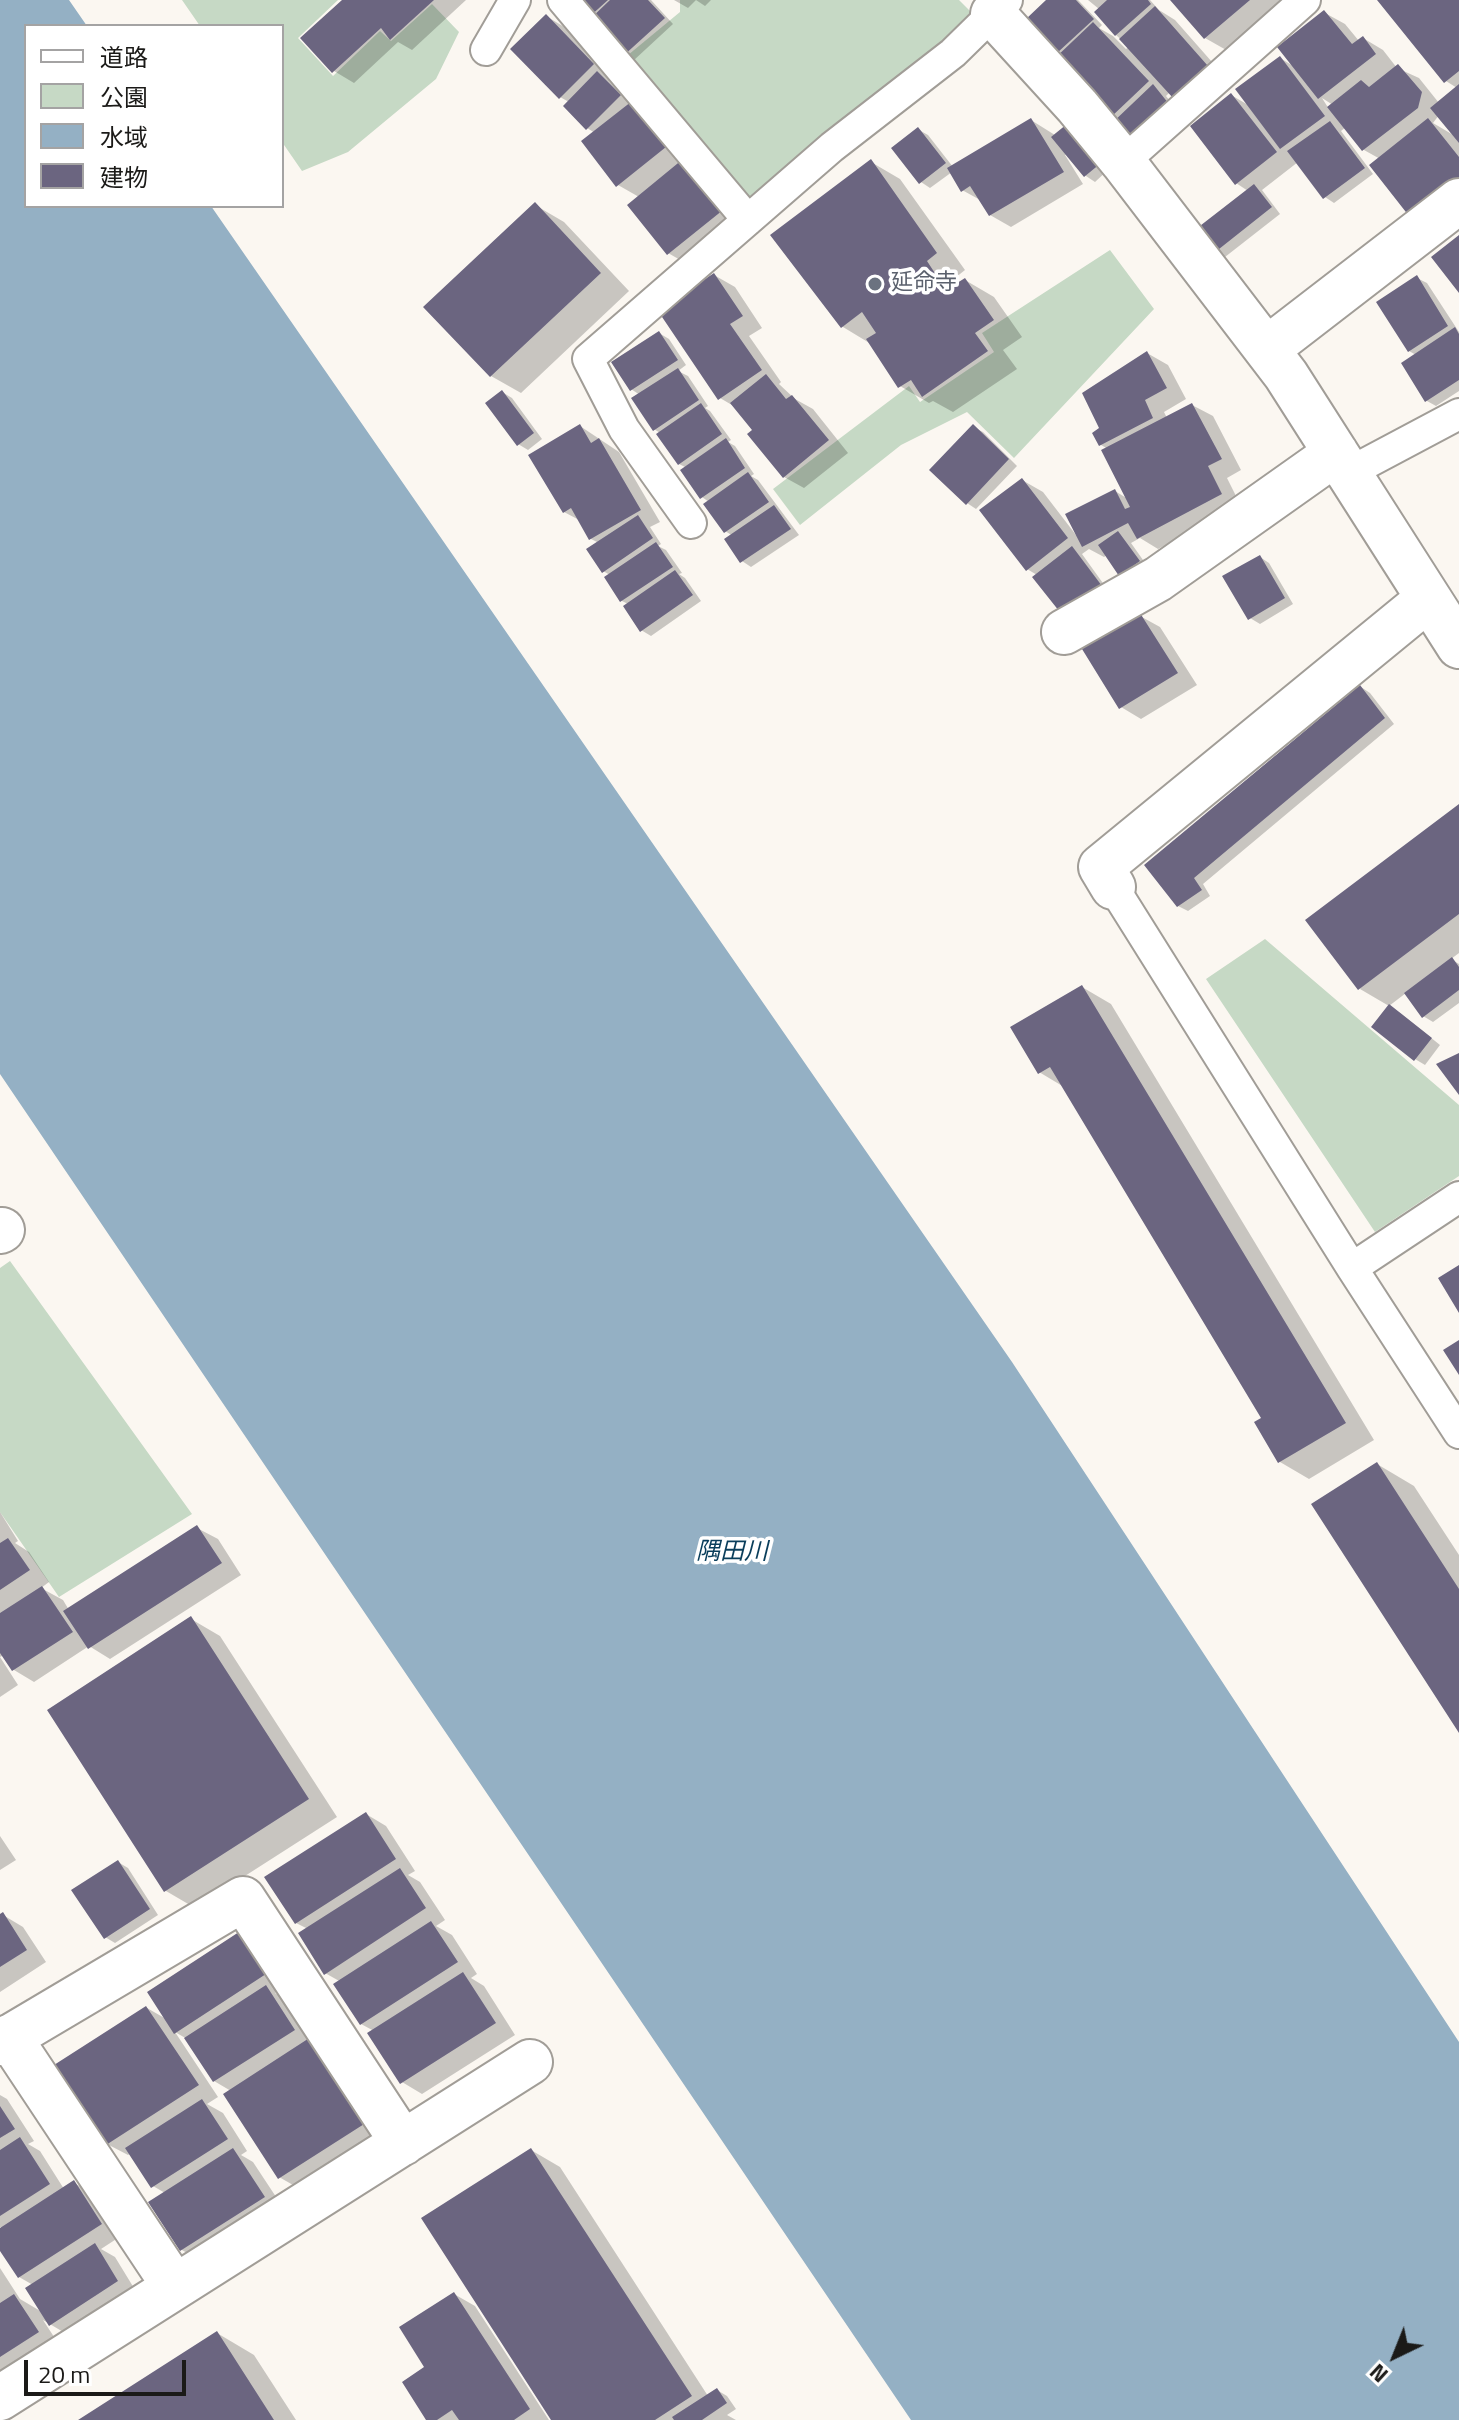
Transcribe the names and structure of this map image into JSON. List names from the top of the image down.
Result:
{
  "water": ["隅田川"],
  "places": ["延命寺"],
  "legend": [
    "道路",
    "公園",
    "水域",
    "建物"
  ],
  "scale_bar": "20 m",
  "north": "bottom left"
}
